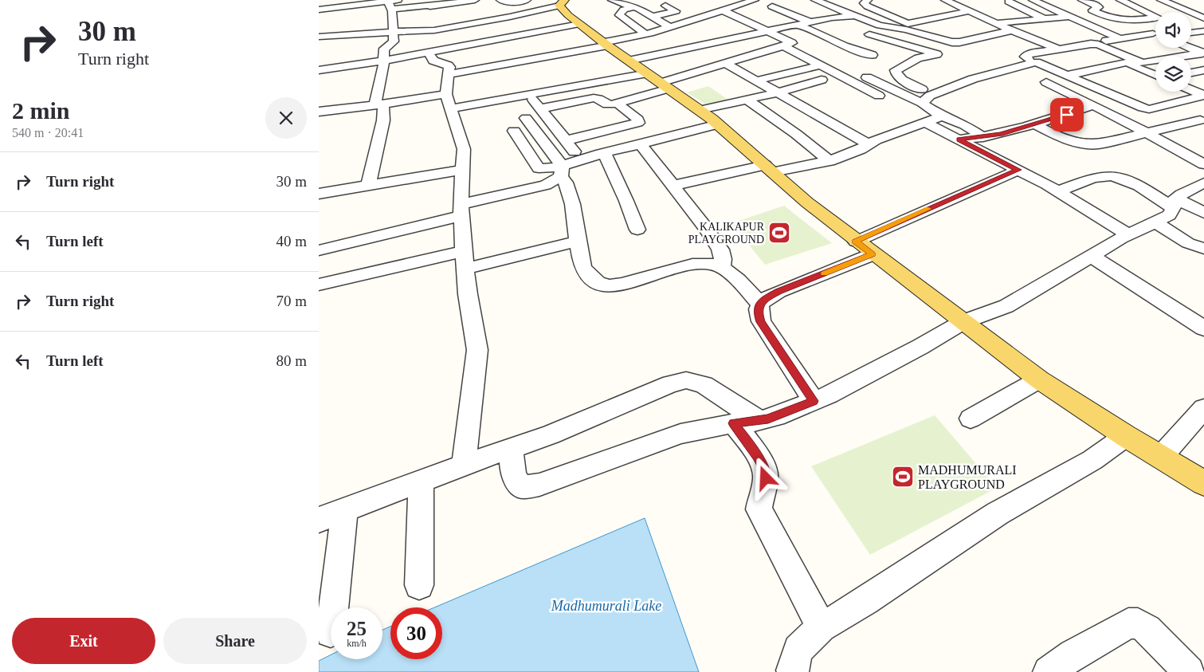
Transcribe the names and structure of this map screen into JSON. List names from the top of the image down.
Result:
{
  "water": ["Madhumurali Lake"],
  "places": {
    "sports": ["KALIKAPUR PLAYGROUND", "MADHUMURALI PLAYGROUND"]
  },
  "page": {
    "turn": ["30 m", "Turn right"],
    "heading": ["2 min", "540 m · 20:41"],
    "list": [
      {
        "name": "Turn right",
        "value": "30 m"
      },
      {
        "name": "Turn left",
        "value": "40 m"
      },
      {
        "name": "Turn right",
        "value": "70 m"
      },
      {
        "name": "Turn left",
        "value": "80 m"
      }
    ],
    "speed": "25 km/h",
    "limit": "30",
    "buttons": ["Exit", "Share"]
  }
}
